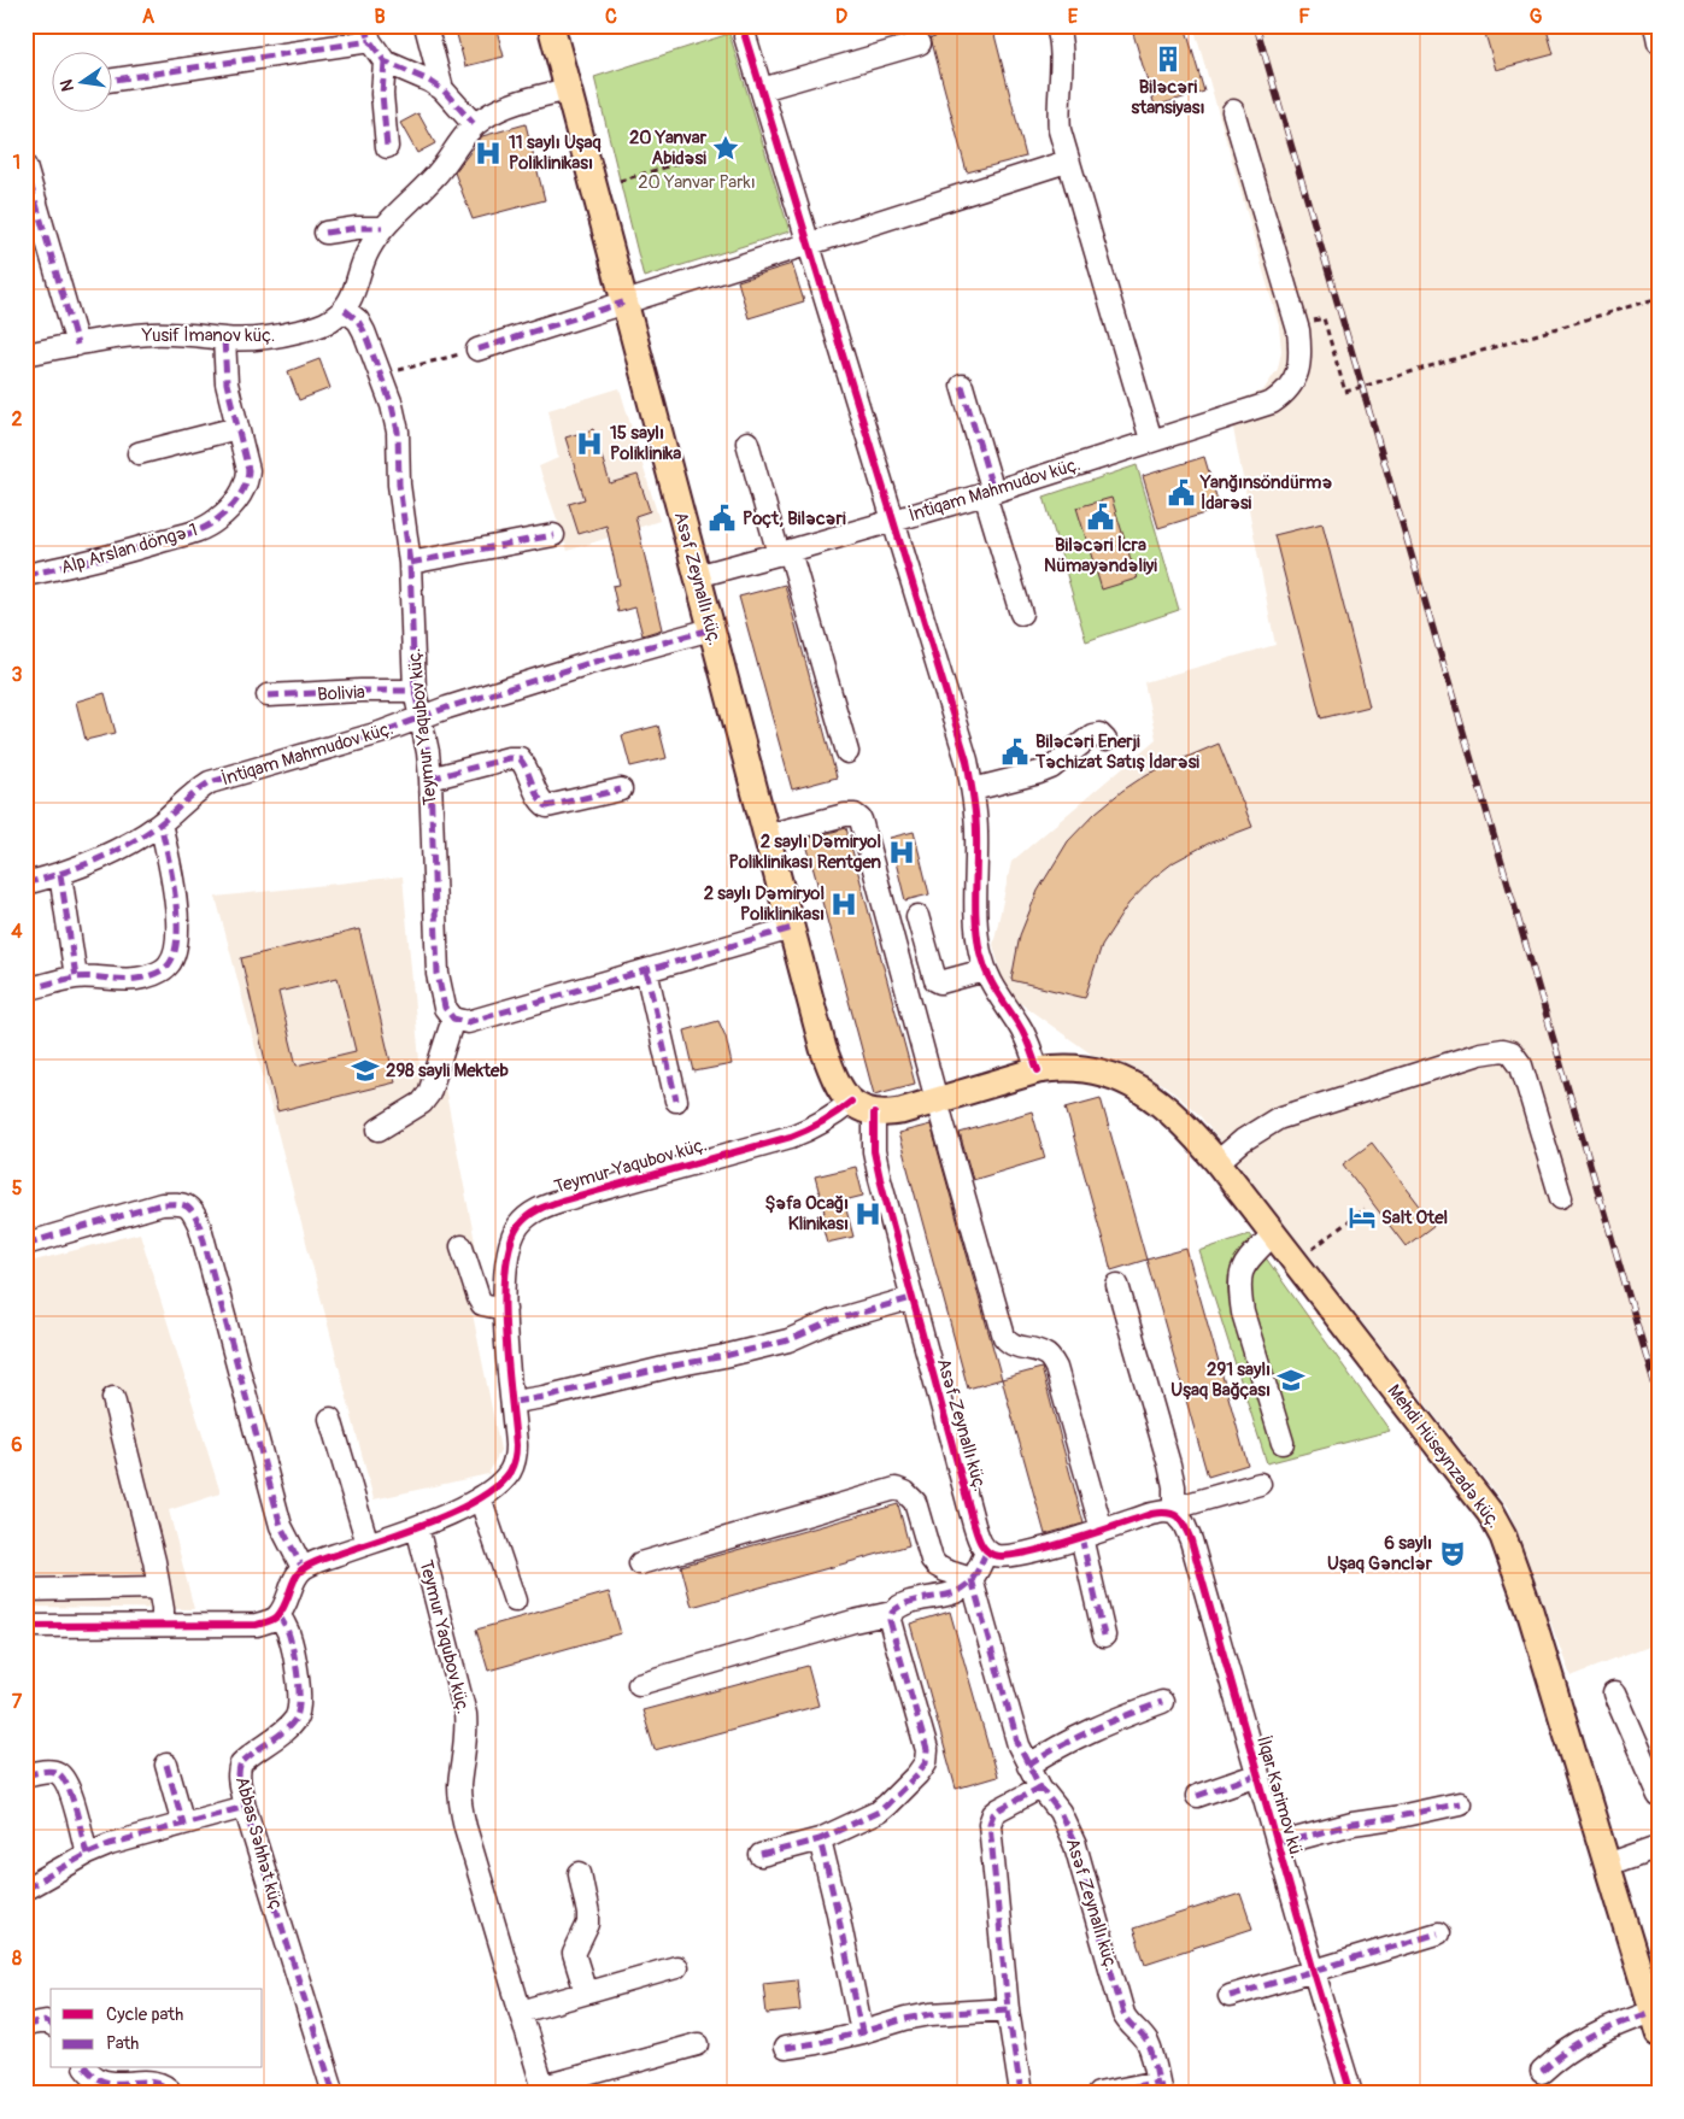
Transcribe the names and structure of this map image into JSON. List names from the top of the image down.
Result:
{
  "streets": {
    "main road": ["Asəf Zeynallı küç.", "Mehdi Hüseynzadə küç."],
    "street": [
      "Yusif İmanov küç.",
      "İntiqam Mahmudov küç.",
      "Alp Arslan döngə 1",
      "Bolivia",
      "Teymur Yaqubov küç.",
      "İlqar Kərimov kü.",
      "Abbas Səhhət küç"
    ]
  },
  "crossings": [
    ["Yusif İmanov küç.", "Alp Arslan döngə 1"],
    ["Yusif İmanov küç.", "Teymur Yaqubov küç."],
    ["İntiqam Mahmudov küç.", "Asəf Zeynallı küç."],
    ["İntiqam Mahmudov küç.", "Teymur Yaqubov küç."],
    ["Asəf Zeynallı küç.", "Teymur Yaqubov küç."],
    ["Bolivia", "Teymur Yaqubov küç."]
  ],
  "parks": ["20 Yanvar Parkı"],
  "places": {
    "building": ["Biləcəri stansiyası"],
    "place": ["20 Yanvar Abidəsi"],
    "hospital": [
      "11 saylı Uşaq Poliklinikası",
      "15 saylı Poliklinika",
      "2 saylı Dəmiryol Poliklinikası Rentgen",
      "2 saylı Dəmiryol Poliklinikası",
      "Şəfa Ocağı Klinikası"
    ],
    "public building": [
      "Yanğınsöndürmə İdarəsi",
      "Biləcəri İcra Nümayəndəliyi",
      "Poçt, Biləcəri",
      "Biləcəri Enerji Təchizat Satış İdarəsi"
    ],
    "school or university": ["298 sayli Mekteb", "291 saylı Uşaq Bağçası"],
    "hotel": ["Salt Otel"],
    "theatre": ["6 saylı Uşaq Gənclər"]
  },
  "legend": ["Cycle path", "Path"],
  "north": "left",
  "grid": {
    "columns": [
      "A",
      "B",
      "C",
      "D",
      "E",
      "F",
      "G"
    ],
    "rows": [
      "1",
      "2",
      "3",
      "4",
      "5",
      "6",
      "7",
      "8"
    ]
  }
}
